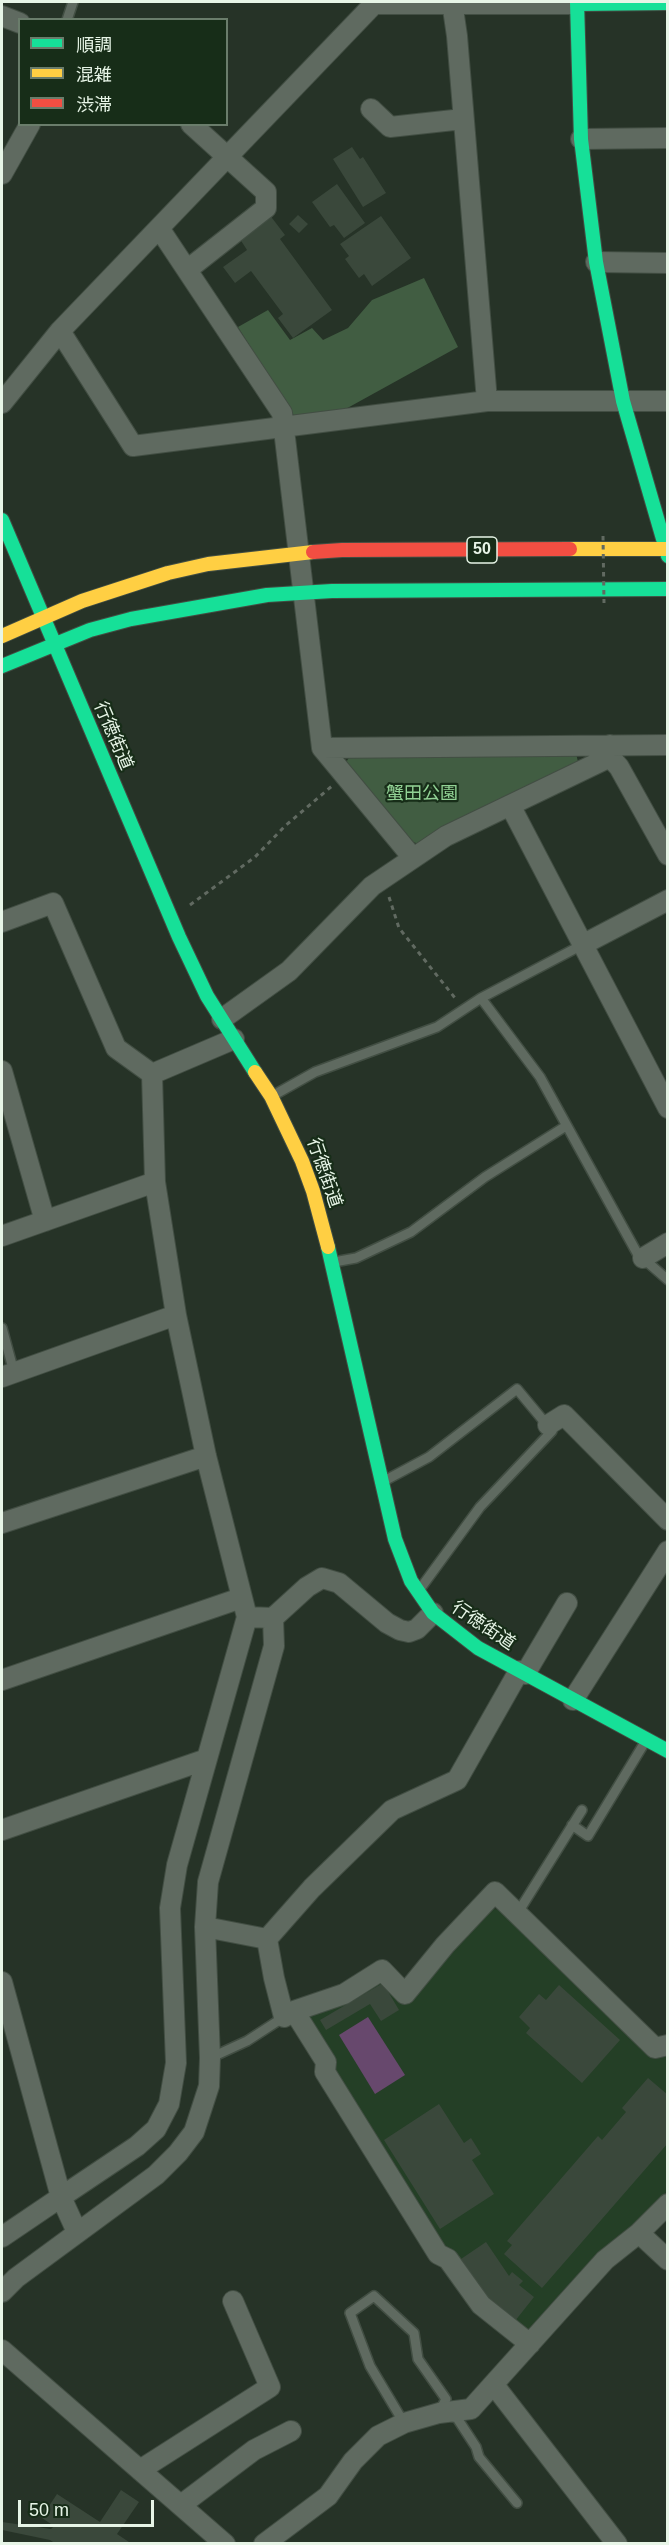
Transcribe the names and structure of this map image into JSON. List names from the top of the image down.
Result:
{
  "streets": {
    "street": ["50", "行徳街道"]
  },
  "crossings": [
    ["50", "行徳街道"]
  ],
  "parks": ["蟹田公園"],
  "legend": ["順調", "混雑", "渋滞"],
  "scale_bar": "50 m"
}
